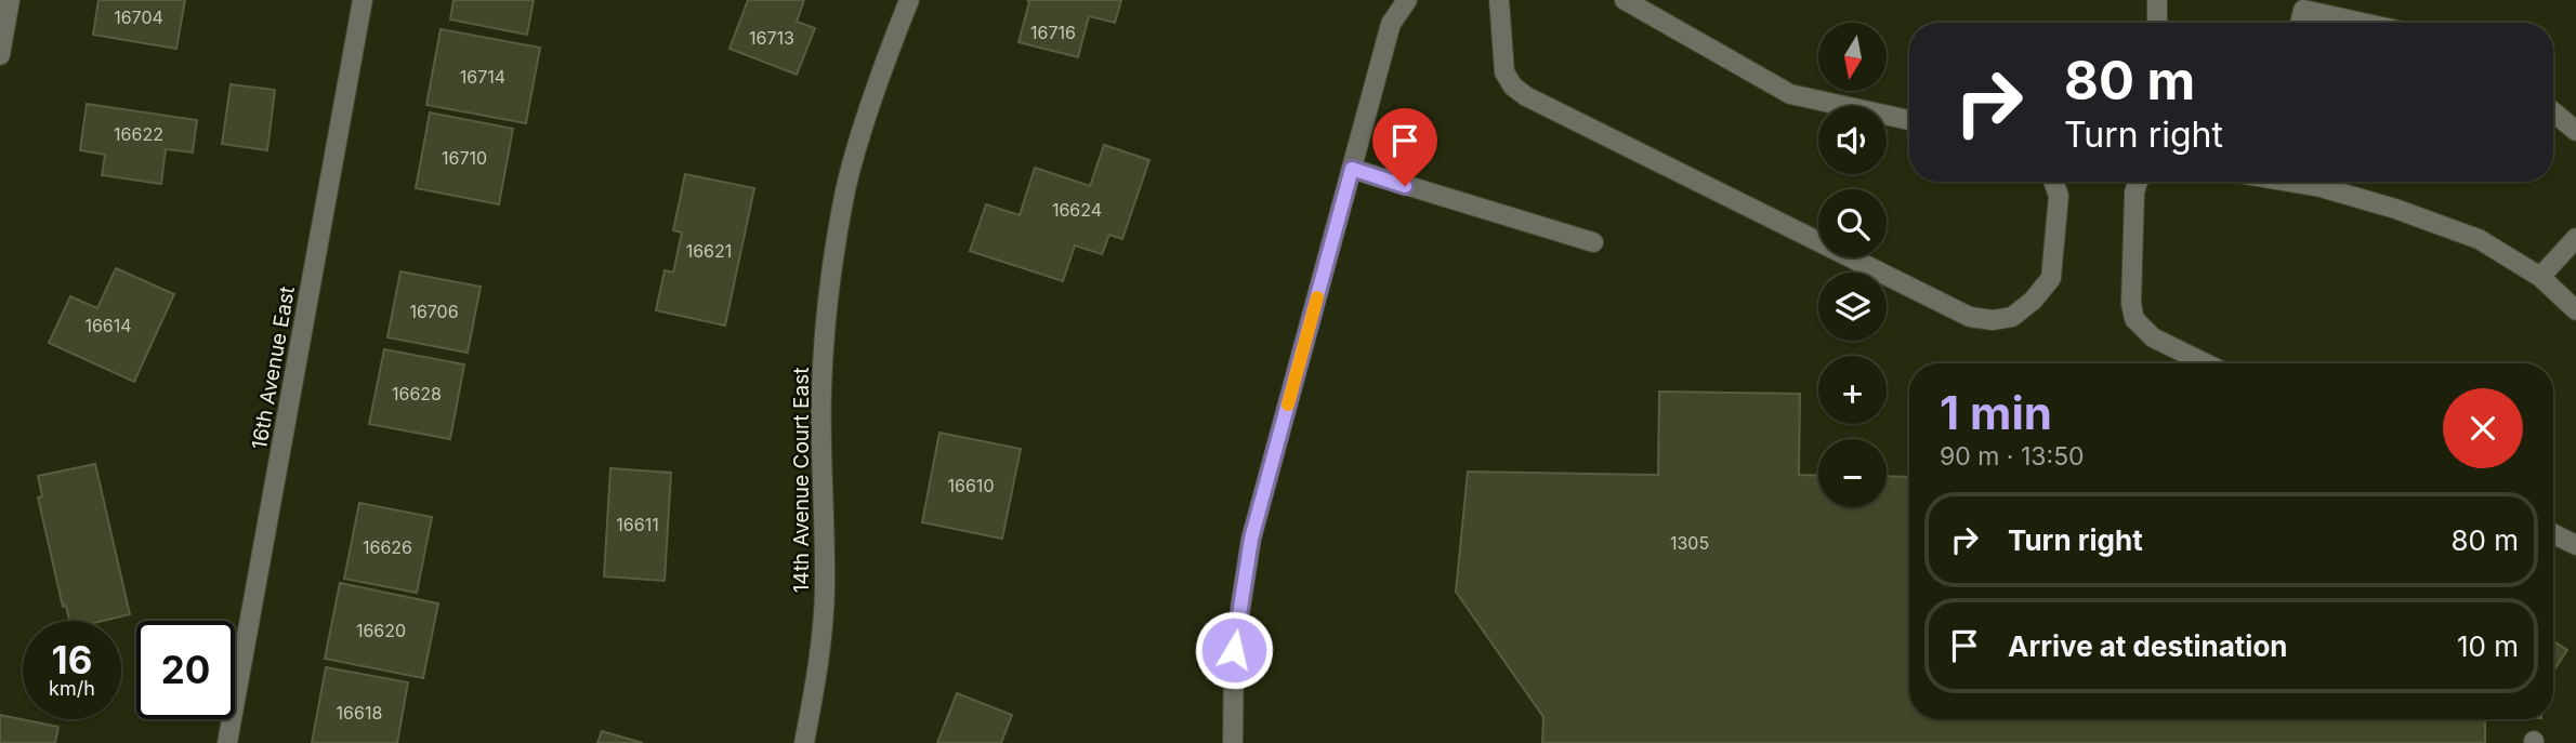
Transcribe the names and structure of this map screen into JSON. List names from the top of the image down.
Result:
{
  "streets": {
    "street": ["16th Avenue East", "14th Avenue Court East"]
  },
  "house_numbers": [
    "16704",
    "16716",
    "16713",
    "16714",
    "16622",
    "16710",
    "16624",
    "16621",
    "16706",
    "16614",
    "16628",
    "16610",
    "16611",
    "1305",
    "16626",
    "16620",
    "16618"
  ],
  "north": "bottom",
  "page": {
    "map_buttons": ["+", "−"],
    "turn": ["80 m", "Turn right"],
    "heading": ["1 min", "90 m · 13:50"],
    "list": [
      {
        "name": "Turn right",
        "value": "80 m"
      },
      {
        "name": "Arrive at destination",
        "value": "10 m"
      }
    ],
    "speed": "16 km/h",
    "limit": "20"
  }
}
